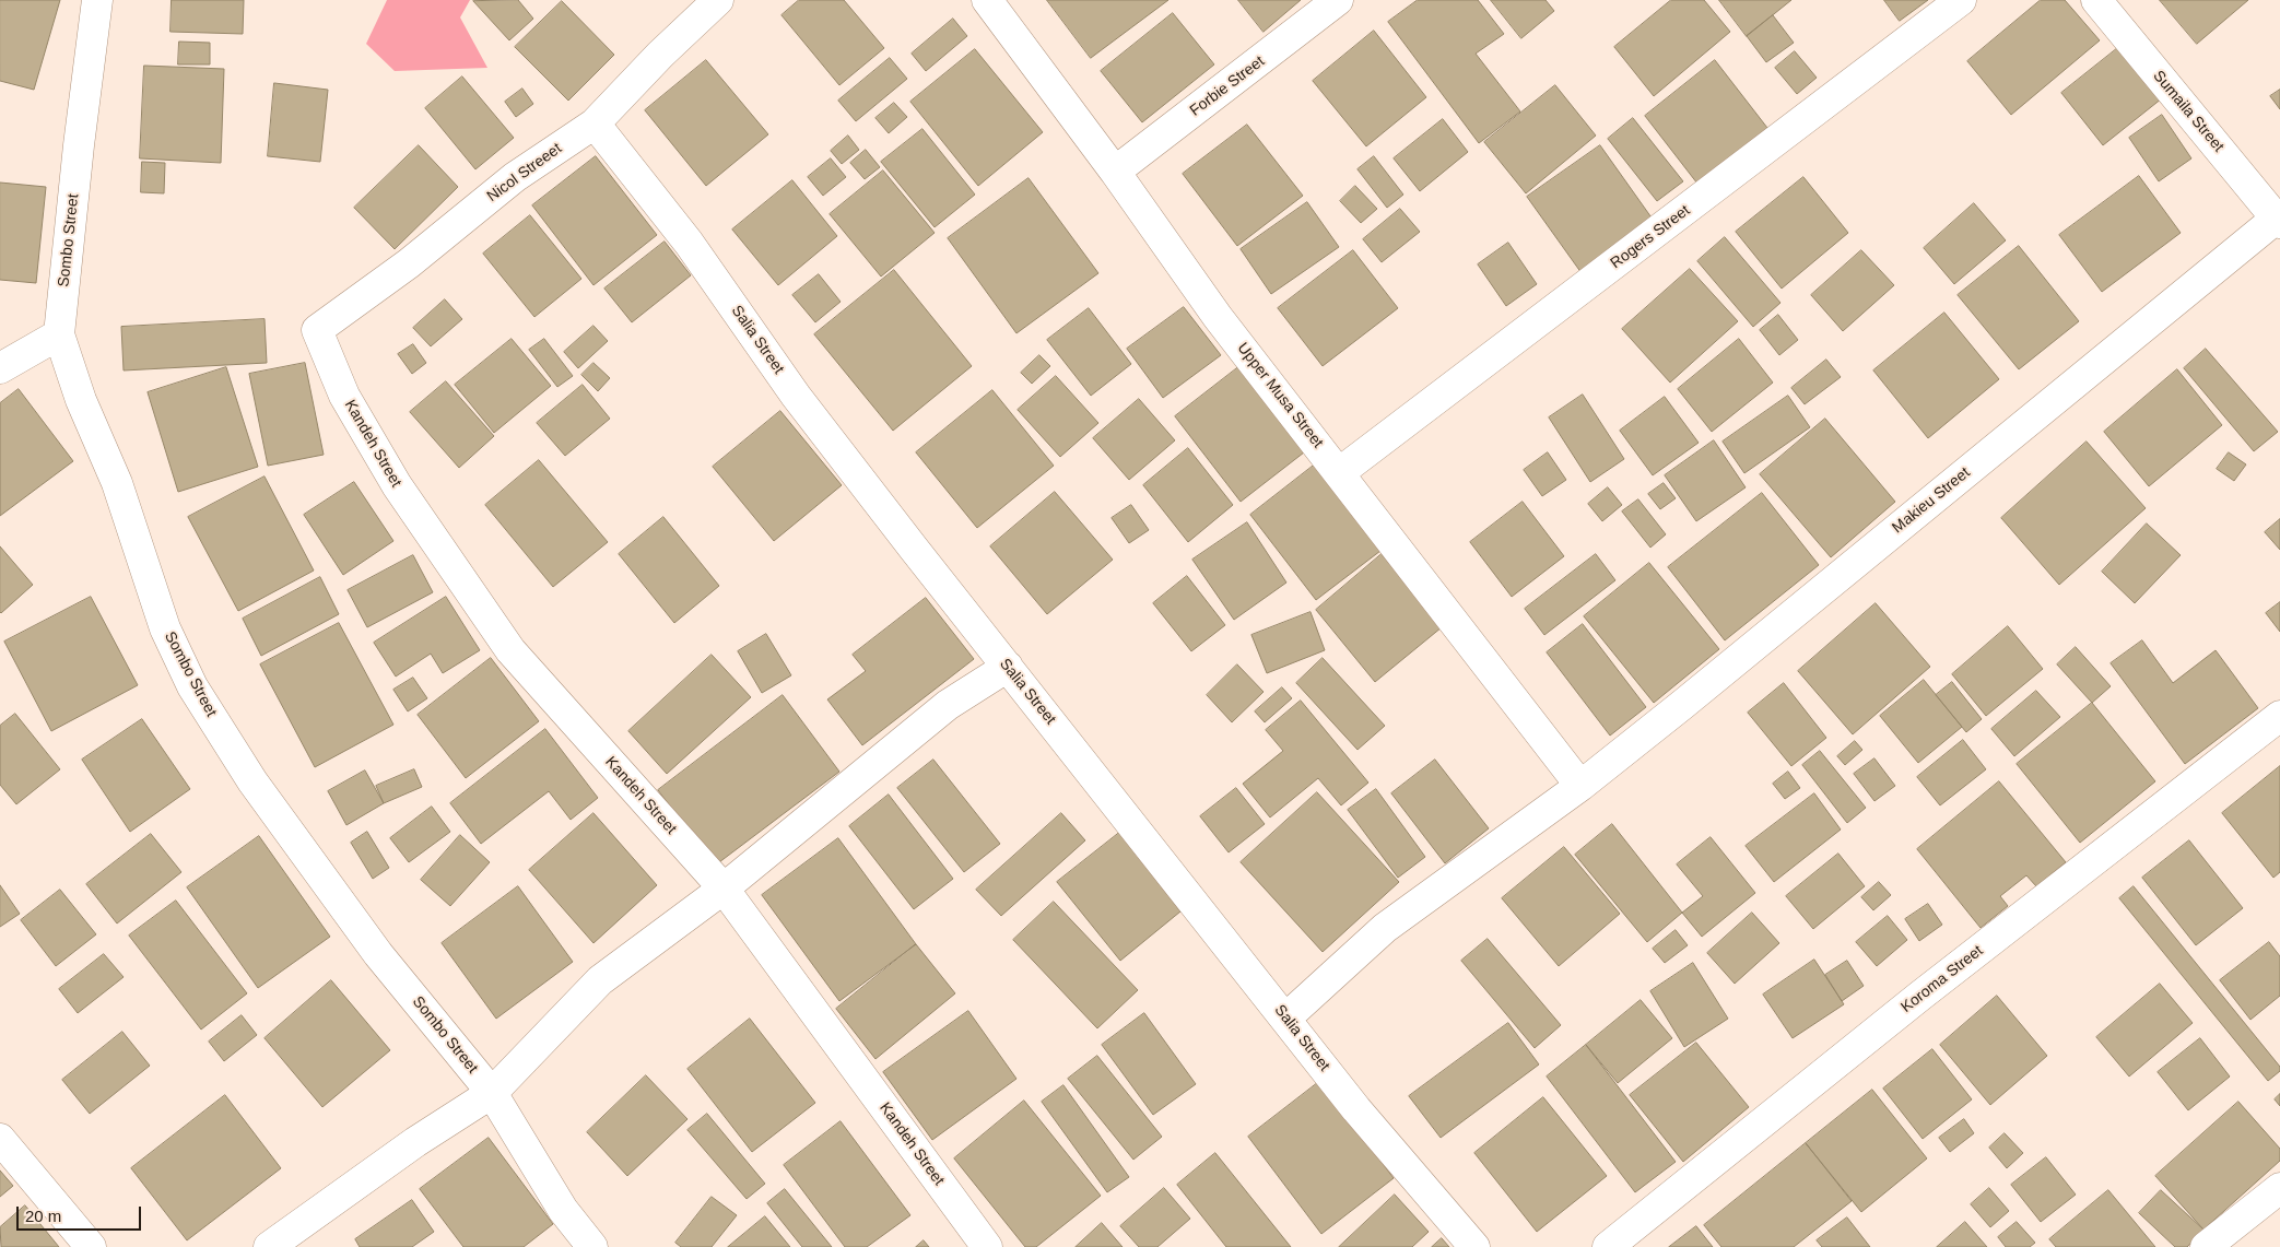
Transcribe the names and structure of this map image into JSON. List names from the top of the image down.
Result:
{
  "streets": {
    "street": [
      "Forbie Street",
      "Sumaila Street",
      "Nicol Streeet",
      "Rogers Street",
      "Sombo Street",
      "Salia Street",
      "Upper Musa Street",
      "Kandeh Street",
      "Makieu Street",
      "Koroma Street"
    ]
  },
  "crossings": [
    ["Forbie Street", "Upper Musa Street"],
    ["Sumaila Street", "Makieu Street"],
    ["Nicol Streeet", "Salia Street"],
    ["Nicol Streeet", "Kandeh Street"],
    ["Rogers Street", "Upper Musa Street"],
    ["Salia Street", "Makieu Street"],
    ["Upper Musa Street", "Makieu Street"]
  ],
  "scale_bar": "20 m"
}
